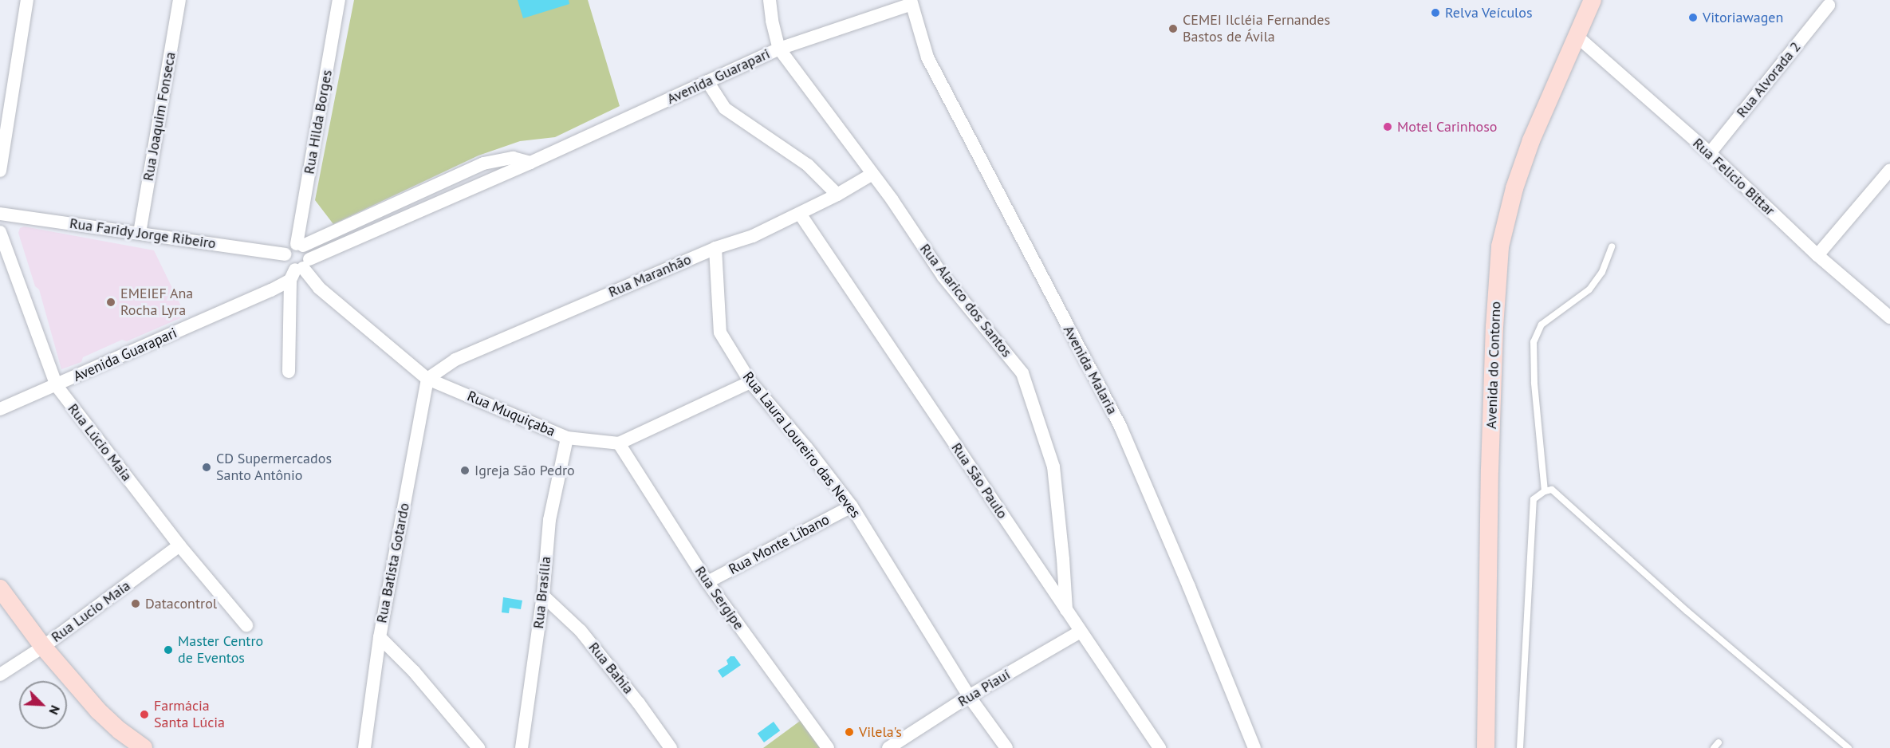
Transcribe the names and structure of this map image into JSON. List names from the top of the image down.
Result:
{
  "streets": {
    "main road": ["Avenida do Contorno"],
    "street": [
      "Avenida Guarapari",
      "Rua Alvorada 2",
      "Rua Joaquim Fonseca",
      "Rua Hilda Borges",
      "Rua Felicio Bittar",
      "Rua Faridy Jorge Ribeiro",
      "Rua Maranhão",
      "Rua Alarico dos Santos",
      "Avenida Malaria",
      "Rua Muquiçaba",
      "Rua Lúcio Maia",
      "Rua Laura Loureiro das Neves",
      "Rua São Paulo",
      "Rua Monte Líbano",
      "Rua Batista Gotardo",
      "Rua Brasília",
      "Rua Sergipe",
      "Rua Lucio Maia",
      "Rua Bahia",
      "Rua Piauí"
    ]
  },
  "crossings": [
    ["Avenida Guarapari", "Rua Hilda Borges"],
    ["Avenida Guarapari", "Rua Faridy Jorge Ribeiro"],
    ["Avenida Guarapari", "Rua Alarico dos Santos"],
    ["Avenida Guarapari", "Avenida Malaria"],
    ["Avenida Guarapari", "Rua Muquiçaba"],
    ["Avenida Guarapari", "Rua Lúcio Maia"],
    ["Rua Alvorada 2", "Rua Felicio Bittar"],
    ["Rua Joaquim Fonseca", "Rua Faridy Jorge Ribeiro"],
    ["Rua Hilda Borges", "Rua Faridy Jorge Ribeiro"],
    ["Rua Hilda Borges", "Rua Muquiçaba"],
    ["Rua Felicio Bittar", "Avenida do Contorno"],
    ["Rua Faridy Jorge Ribeiro", "Rua Muquiçaba"],
    ["Rua Maranhão", "Rua Alarico dos Santos"],
    ["Rua Maranhão", "Rua Muquiçaba"],
    ["Rua Maranhão", "Rua Laura Loureiro das Neves"],
    ["Rua Maranhão", "Rua São Paulo"],
    ["Rua Maranhão", "Rua Batista Gotardo"],
    ["Rua Alarico dos Santos", "Rua São Paulo"],
    ["Rua Muquiçaba", "Rua Batista Gotardo"],
    ["Rua Muquiçaba", "Rua Brasília"],
    ["Rua Muquiçaba", "Rua Sergipe"],
    ["Rua Lúcio Maia", "Rua Lucio Maia"],
    ["Rua Laura Loureiro das Neves", "Rua Monte Líbano"],
    ["Rua Laura Loureiro das Neves", "Rua Piauí"],
    ["Rua São Paulo", "Rua Piauí"],
    ["Rua Monte Líbano", "Rua Sergipe"],
    ["Rua Brasília", "Rua Bahia"]
  ],
  "places": [
    "Relva Veículos",
    "Vitoriawagen",
    "CEMEI Ilcléia Fernandes Bastos de Ávila",
    "Motel Carinhoso",
    "EMEIEF Ana Rocha Lyra",
    "CD Supermercados Santo Antônio",
    "Igreja São Pedro",
    "Datacontrol",
    "Master Centro de Eventos",
    "Farmácia Santa Lúcia",
    "Vilela's"
  ],
  "north": "bottom right"
}
